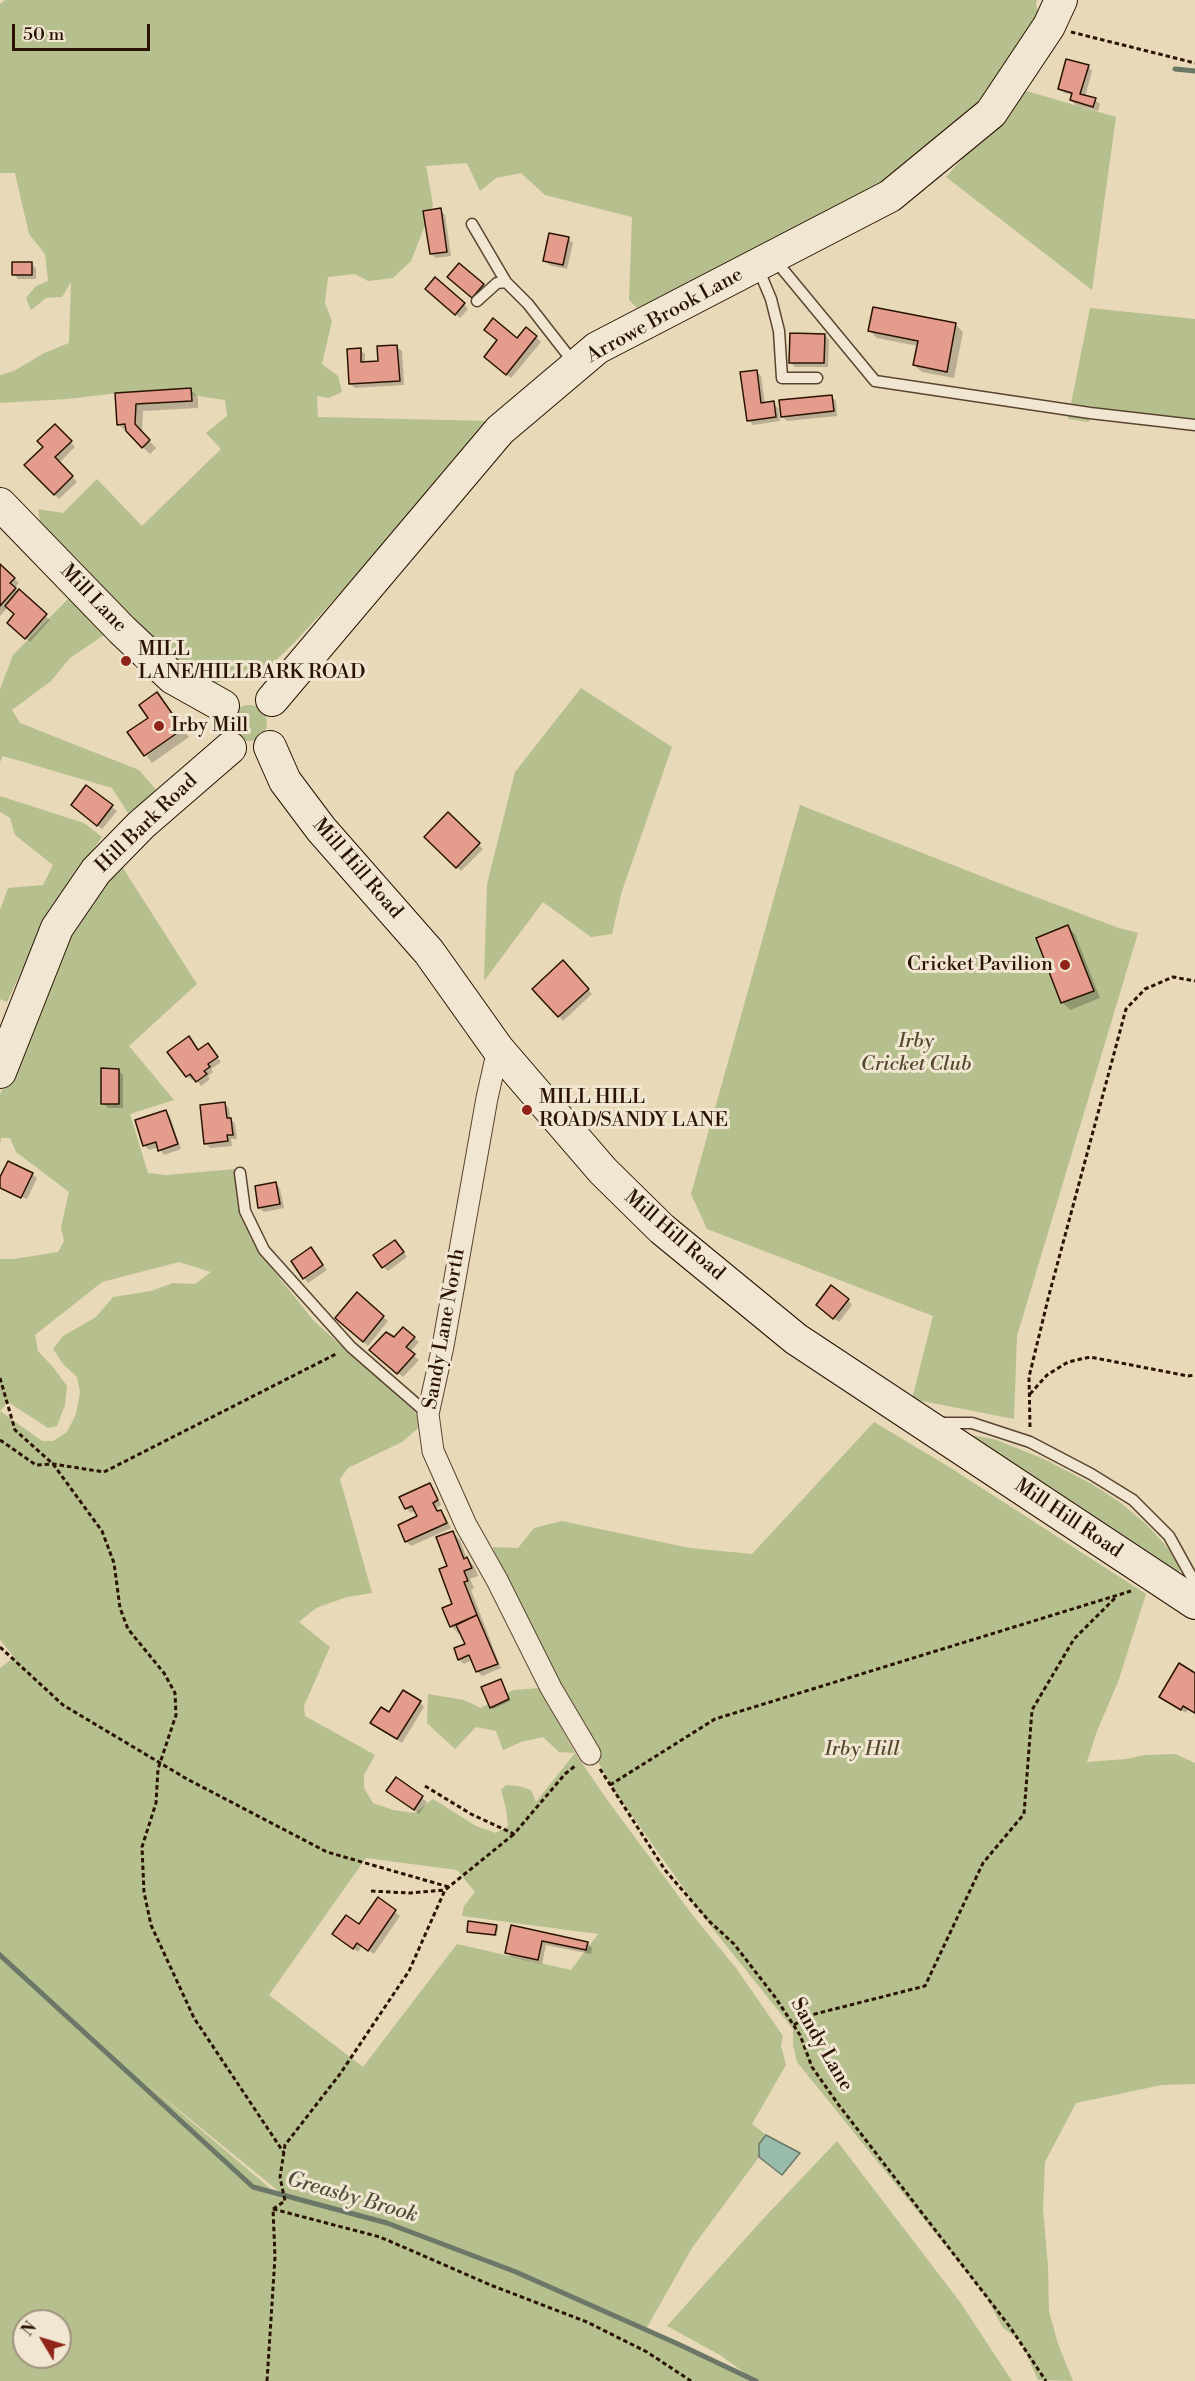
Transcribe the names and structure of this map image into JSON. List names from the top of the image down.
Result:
{
  "streets": {
    "street": [
      "Arrowe Brook Lane",
      "Mill Lane",
      "Hill Bark Road",
      "Mill Hill Road",
      "Sandy Lane North"
    ],
    "path": ["Sandy Lane"]
  },
  "crossings": [
    ["Arrowe Brook Lane", "Mill Lane"],
    ["Arrowe Brook Lane", "Hill Bark Road"],
    ["Arrowe Brook Lane", "Mill Hill Road"],
    ["Mill Lane", "Hill Bark Road"],
    ["Mill Lane", "Mill Hill Road"],
    ["Hill Bark Road", "Mill Hill Road"],
    ["Mill Hill Road", "Sandy Lane North"],
    ["Sandy Lane North", "Sandy Lane"]
  ],
  "water": ["Greasby Brook"],
  "parks": ["Irby Cricket Club", "Irby Hill"],
  "places": [
    "MILL LANE/HILLBARK ROAD",
    "Irby Mill",
    "Cricket Pavilion",
    "MILL HILL ROAD/SANDY LANE"
  ],
  "scale_bar": "50 m",
  "north": "top left"
}
